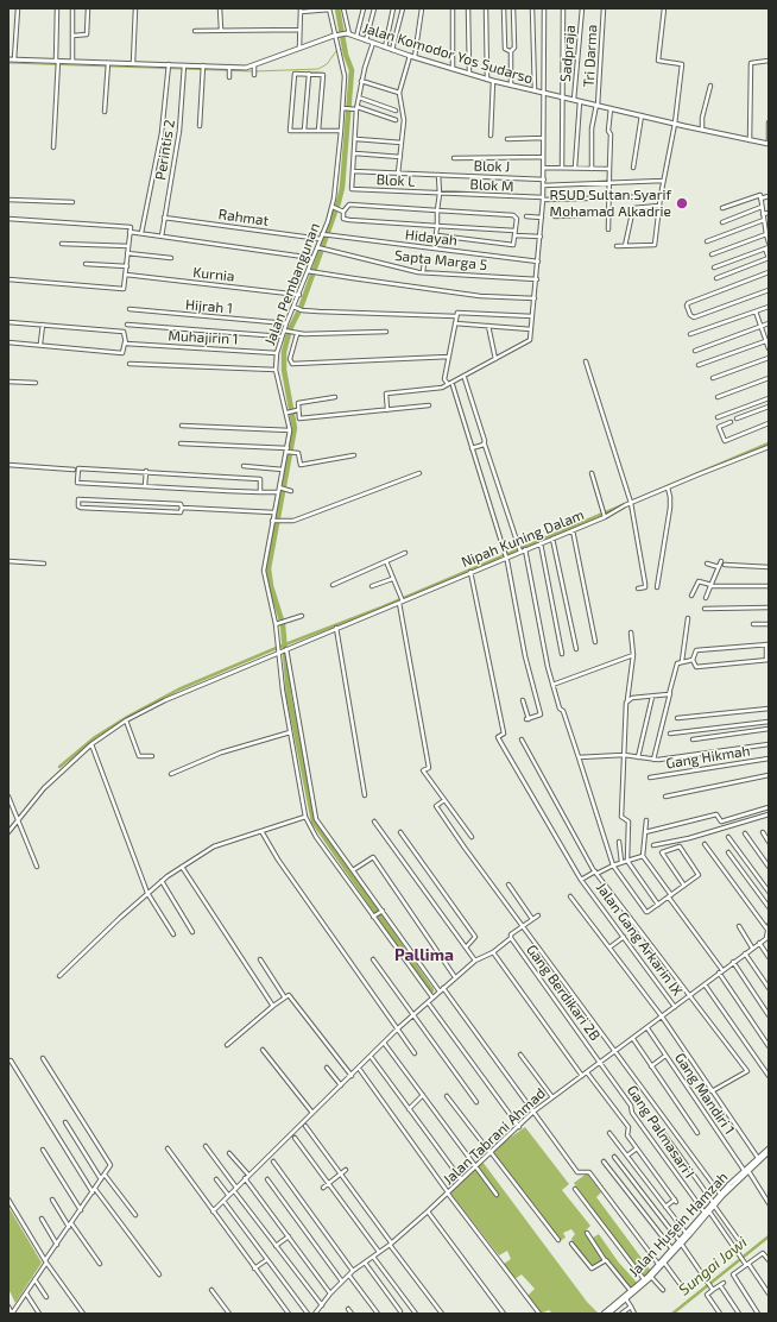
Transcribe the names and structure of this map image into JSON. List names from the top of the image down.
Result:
{
  "streets": {
    "street": [
      "Jalan Komodor Yos Sudarso",
      "Sadpraja",
      "Tri Darma",
      "Perintis 2",
      "Blok J",
      "Blok L",
      "Blok M",
      "Rahmat",
      "Hidayah",
      "Sapta Marga 5",
      "Kurnia",
      "Jalan Pembangunan",
      "Hijrah 1",
      "Muhajirin 1",
      "Nipah Kuning Dalam",
      "Gang Hikmah",
      "Jalan Gang Arkarin IX",
      "Gang Berdikari 2B",
      "Gang Mandiri 1",
      "Gang Palmasari I",
      "Jalan Tabrani Ahmad",
      "Jalan Husein Hamzah"
    ]
  },
  "crossings": [
    ["Jalan Komodor Yos Sudarso", "Sadpraja"],
    ["Jalan Komodor Yos Sudarso", "Tri Darma"],
    ["Jalan Komodor Yos Sudarso", "Perintis 2"],
    ["Jalan Komodor Yos Sudarso", "Jalan Pembangunan"],
    ["Perintis 2", "Rahmat"],
    ["Blok J", "Blok L"],
    ["Blok L", "Blok M"],
    ["Rahmat", "Jalan Pembangunan"],
    ["Hidayah", "Jalan Pembangunan"],
    ["Sapta Marga 5", "Jalan Pembangunan"],
    ["Kurnia", "Jalan Pembangunan"],
    ["Jalan Pembangunan", "Hijrah 1"],
    ["Jalan Pembangunan", "Muhajirin 1"],
    ["Jalan Pembangunan", "Nipah Kuning Dalam"],
    ["Nipah Kuning Dalam", "Jalan Gang Arkarin IX"],
    ["Jalan Gang Arkarin IX", "Jalan Tabrani Ahmad"],
    ["Gang Berdikari 2B", "Gang Palmasari I"],
    ["Gang Berdikari 2B", "Jalan Tabrani Ahmad"],
    ["Gang Mandiri 1", "Jalan Tabrani Ahmad"],
    ["Gang Mandiri 1", "Jalan Husein Hamzah"],
    ["Gang Palmasari I", "Jalan Tabrani Ahmad"],
    ["Gang Palmasari I", "Jalan Husein Hamzah"]
  ],
  "districts": ["Pallima"],
  "water": ["Sungai Jawi"],
  "places": ["RSUD Sultan Syarif Mohamad Alkadrie"]
}
